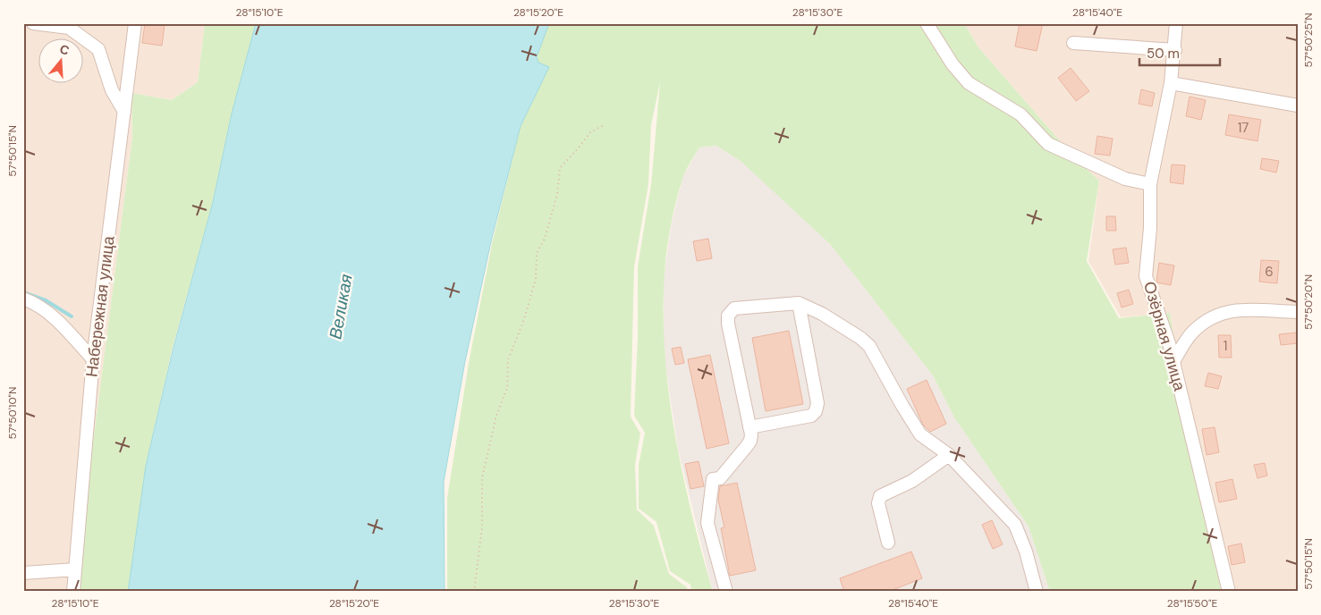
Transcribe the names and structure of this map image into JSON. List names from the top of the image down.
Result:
{
  "streets": {
    "street": ["Набережная улица", "Озёрная улица"]
  },
  "water": ["Великая"],
  "house_numbers": ["17", "6", "1"],
  "scale_bar": "50 m",
  "north": "top",
  "coordinates": [
    "28°15'10\"E",
    "28°15'20\"E",
    "28°15'30\"E",
    "28°15'40\"E",
    "57°50'25\"N",
    "57°50'15\"N",
    "57°50'20\"N",
    "57°50'10\"N",
    "28°15'50\"E"
  ]
}
